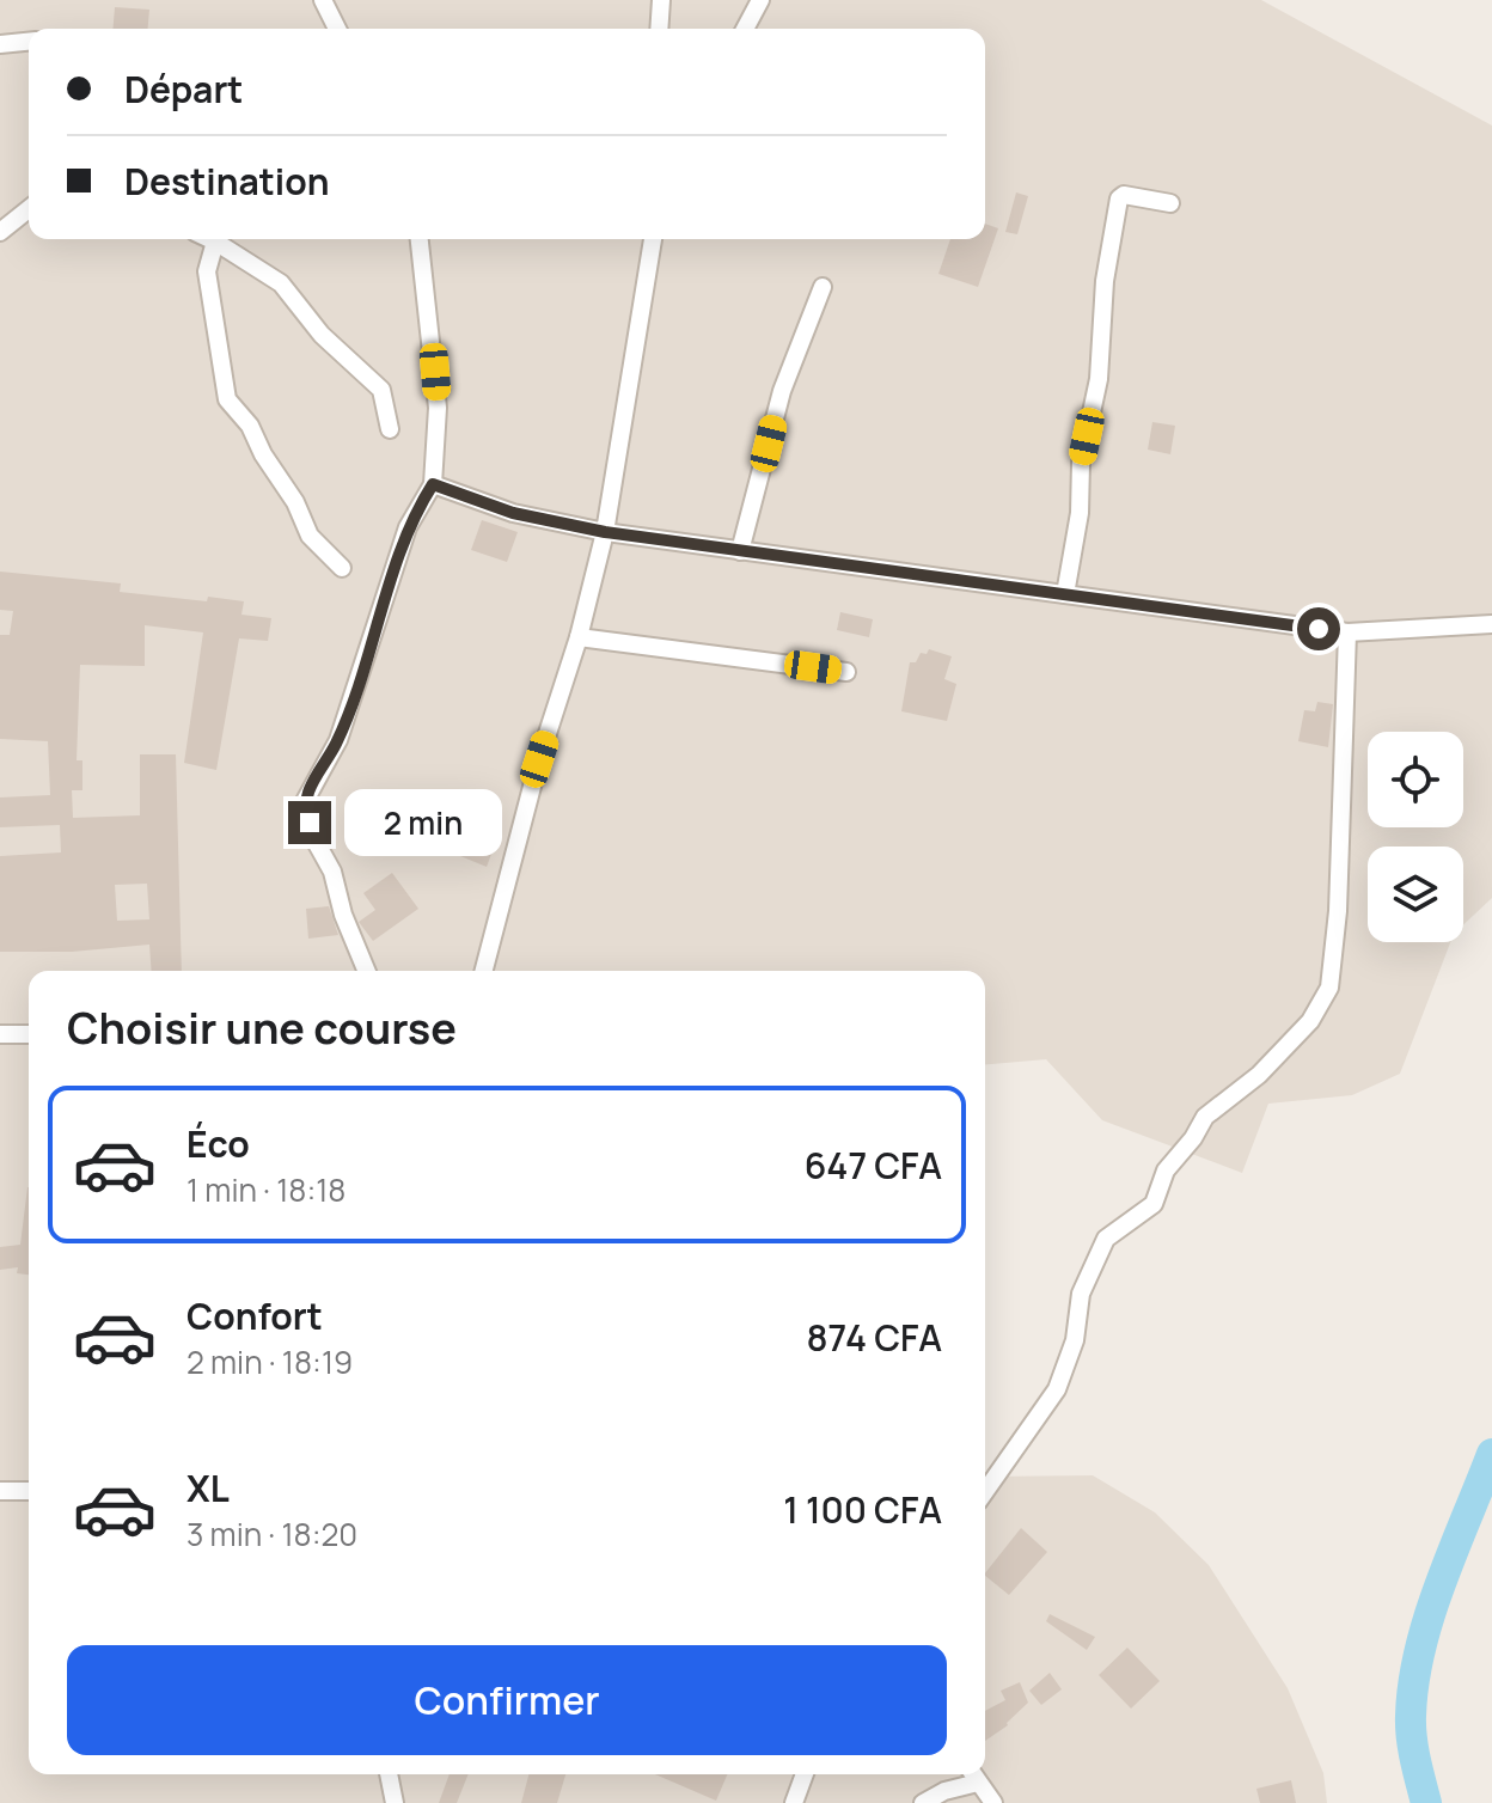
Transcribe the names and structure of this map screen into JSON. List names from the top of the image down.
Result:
{
  "page": {
    "banner": ["Départ", "Destination"],
    "bubble": "2 min",
    "heading": "Choisir une course",
    "list": [
      {
        "name": "Éco",
        "note": "1 min · 18:18",
        "value": "647 CFA"
      },
      {
        "name": "Confort",
        "note": "2 min · 18:19",
        "value": "874 CFA"
      },
      {
        "name": "XL",
        "note": "3 min · 18:20",
        "value": "1 100 CFA"
      }
    ],
    "buttons": "Confirmer"
  }
}
